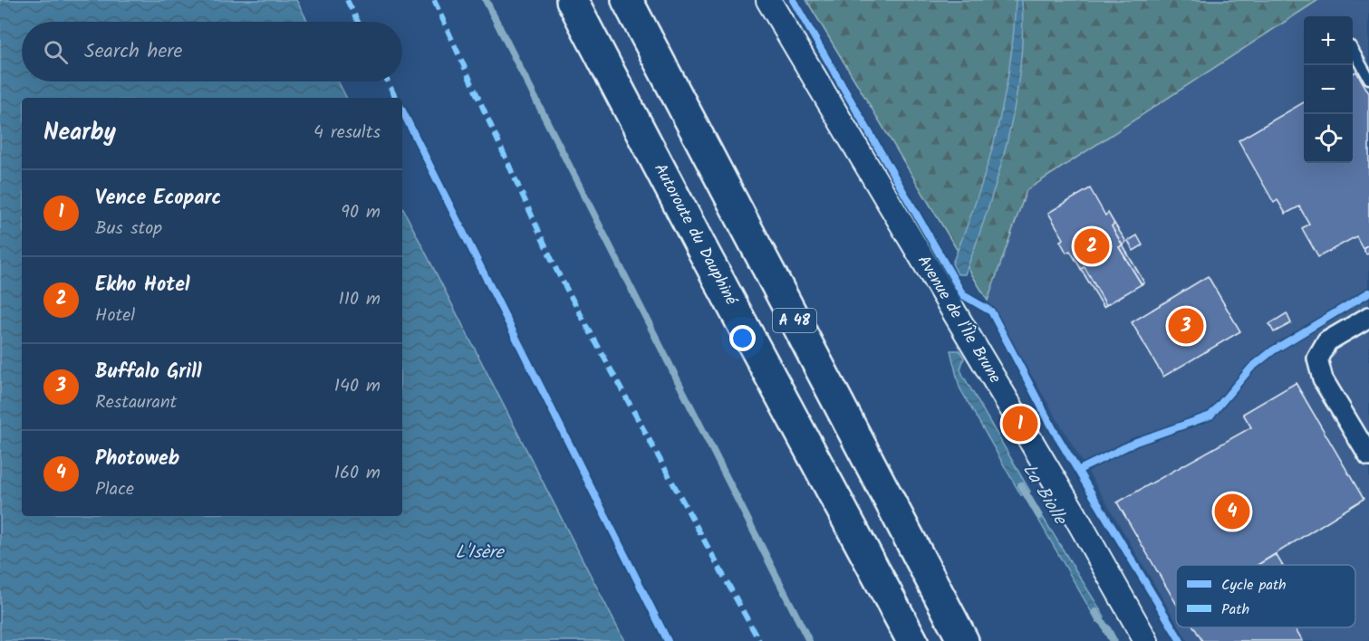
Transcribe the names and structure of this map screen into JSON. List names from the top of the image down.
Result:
{
  "streets": {
    "highway": ["Autoroute du Dauphiné", "A 48"],
    "street": ["Avenue de l'Île Brune"]
  },
  "water": ["La Biolle", "L'Isère"],
  "legend": ["Cycle path", "Path"],
  "page": {
    "map_buttons": ["+", "−"],
    "search": "Search here",
    "heading": ["Nearby", "4 results"],
    "list": [
      {
        "mark": "1",
        "name": "Vence Ecoparc",
        "note": "Bus stop",
        "value": "90 m"
      },
      {
        "mark": "2",
        "name": "Ekho Hotel",
        "note": "Hotel",
        "value": "110 m"
      },
      {
        "mark": "3",
        "name": "Buffalo Grill",
        "note": "Restaurant",
        "value": "140 m"
      },
      {
        "mark": "4",
        "name": "Photoweb",
        "note": "Place",
        "value": "160 m"
      }
    ],
    "pins": [
      "2",
      "3",
      "1",
      "4"
    ]
  }
}
